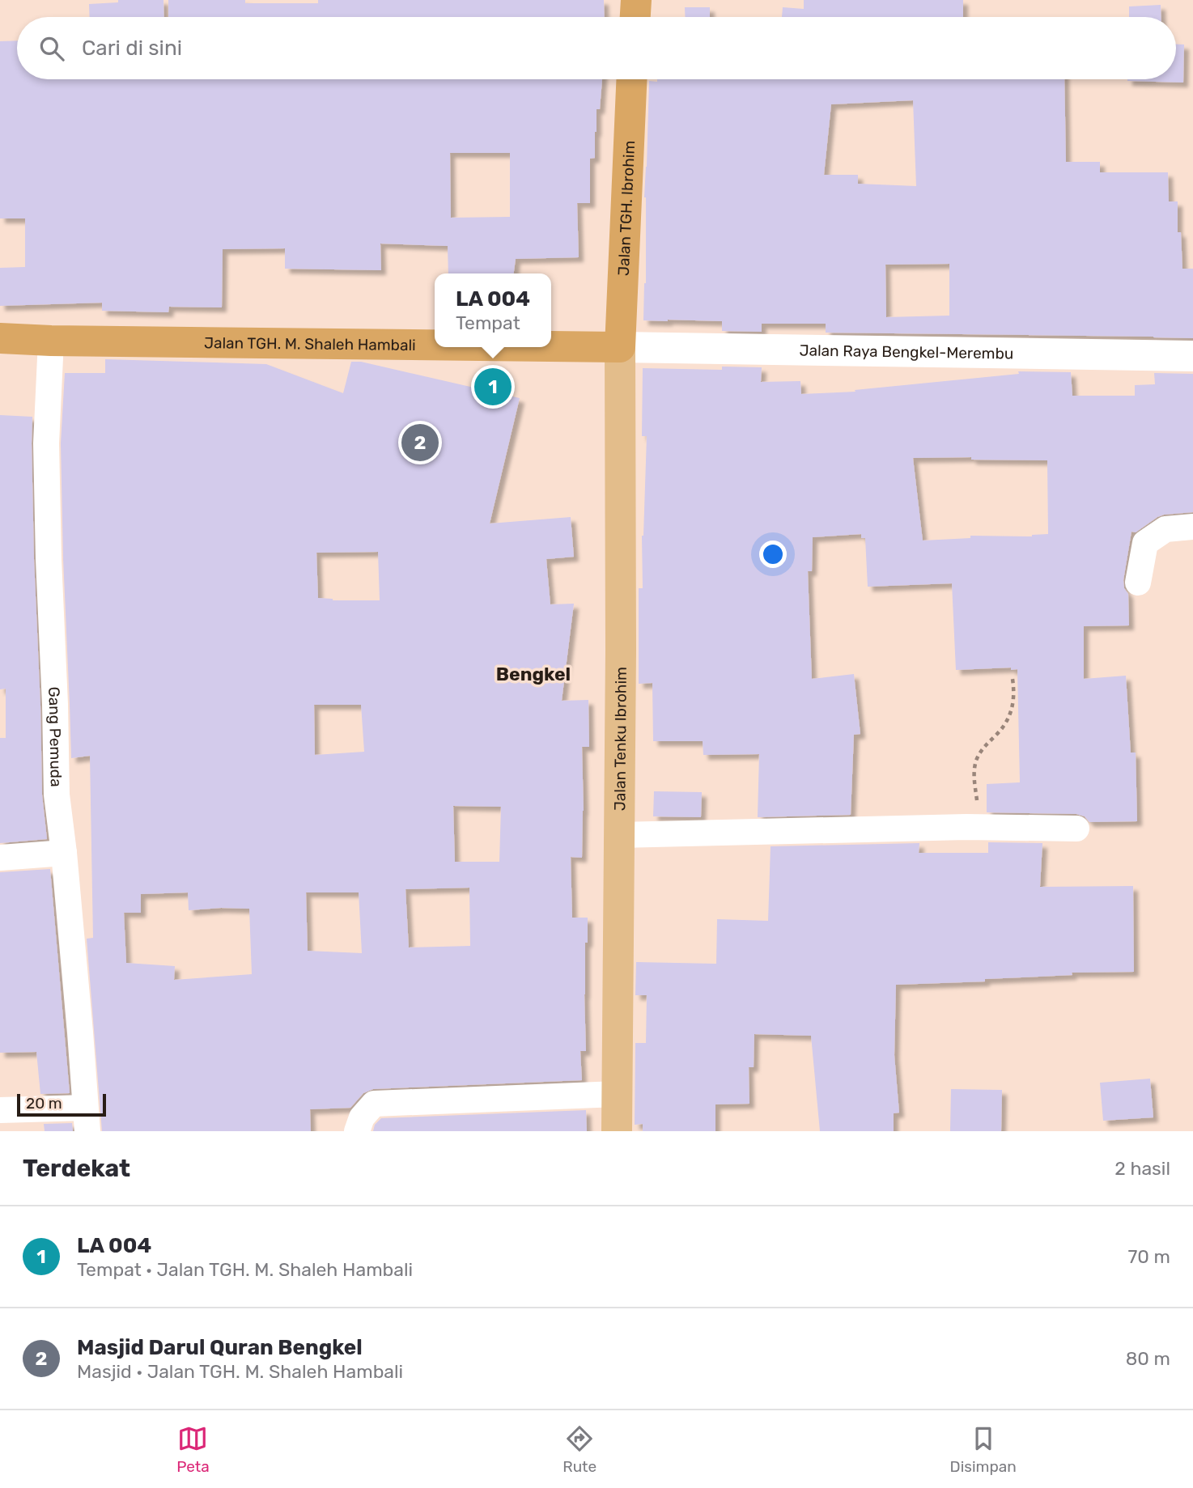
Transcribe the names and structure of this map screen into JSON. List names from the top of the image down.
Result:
{
  "streets": {
    "highway": ["Jalan TGH. Ibrohim", "Jalan TGH. M. Shaleh Hambali"],
    "main road": ["Jalan Tenku Ibrohim"],
    "street": ["Jalan Raya Bengkel-Merembu", "Gang Pemuda"]
  },
  "crossings": [
    ["Jalan TGH. Ibrohim", "Jalan TGH. M. Shaleh Hambali"],
    ["Jalan TGH. Ibrohim", "Jalan Raya Bengkel-Merembu"],
    ["Jalan TGH. Ibrohim", "Jalan Tenku Ibrohim"],
    ["Jalan TGH. M. Shaleh Hambali", "Jalan Raya Bengkel-Merembu"],
    ["Jalan TGH. M. Shaleh Hambali", "Gang Pemuda"],
    ["Jalan TGH. M. Shaleh Hambali", "Jalan Tenku Ibrohim"],
    ["Jalan Raya Bengkel-Merembu", "Jalan Tenku Ibrohim"]
  ],
  "districts": ["Bengkel"],
  "scale_bar": "20 m",
  "page": {
    "search": "Cari di sini",
    "popup": ["LA 004", "Tempat"],
    "pins": ["1", "2"],
    "scale": "20 m",
    "heading": ["Terdekat", "2 hasil"],
    "list": [
      {
        "mark": "1",
        "name": "LA 004",
        "note": "Tempat · Jalan TGH. M. Shaleh Hambali",
        "value": "70 m"
      },
      {
        "mark": "2",
        "name": "Masjid Darul Quran Bengkel",
        "note": "Masjid · Jalan TGH. M. Shaleh Hambali",
        "value": "80 m"
      }
    ],
    "nav": ["Peta", "Rute", "Disimpan"]
  }
}
